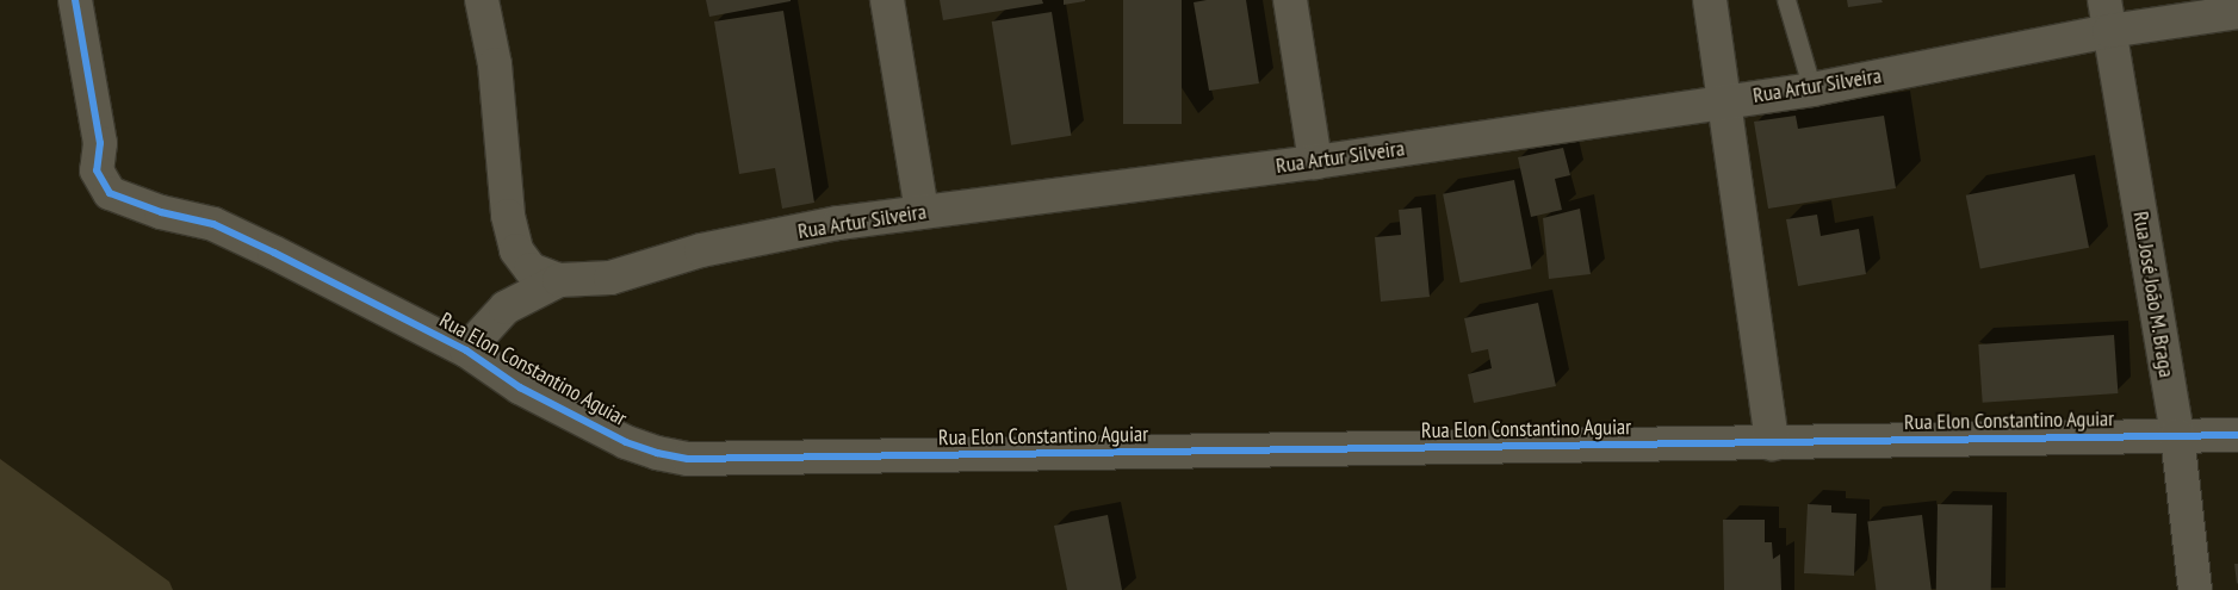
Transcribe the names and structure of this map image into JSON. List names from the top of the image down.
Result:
{
  "streets": {
    "street": ["Rua Artur Silveira", "Rua José João M. Braga", "Rua Elon Constantino Aguiar"]
  },
  "crossings": [
    ["Rua Artur Silveira", "Rua José João M. Braga"],
    ["Rua Artur Silveira", "Rua Elon Constantino Aguiar"],
    ["Rua José João M. Braga", "Rua Elon Constantino Aguiar"]
  ]
}
